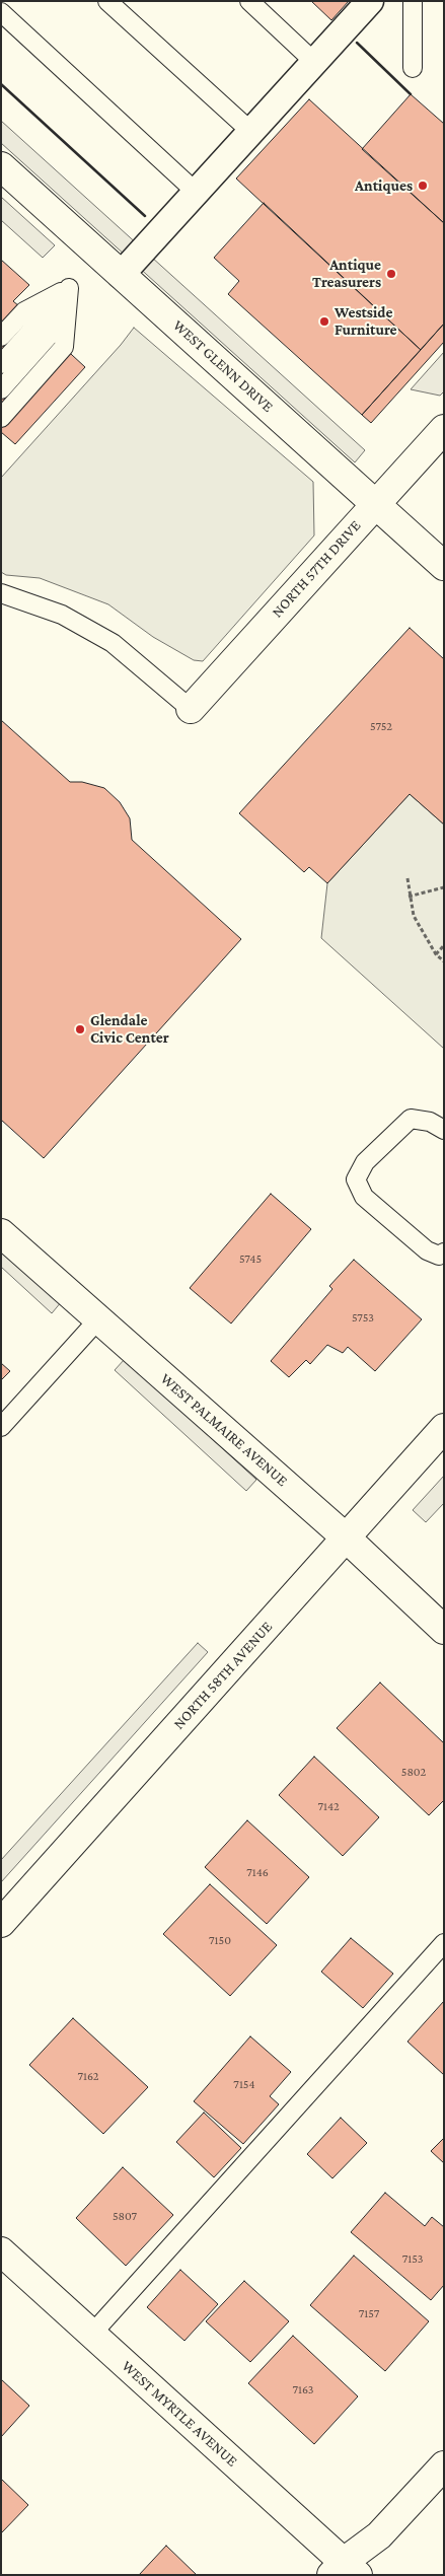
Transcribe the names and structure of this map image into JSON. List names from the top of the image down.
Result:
{
  "streets": {
    "street": [
      "WEST GLENN DRIVE",
      "NORTH 57TH DRIVE",
      "WEST PALMAIRE AVENUE",
      "NORTH 58TH AVENUE",
      "WEST MYRTLE AVENUE"
    ]
  },
  "crossings": [
    ["WEST GLENN DRIVE", "NORTH 57TH DRIVE"],
    ["WEST PALMAIRE AVENUE", "NORTH 58TH AVENUE"]
  ],
  "places": [
    "Antiques",
    "Antique Treasurers",
    "Westside Furniture",
    "Glendale Civic Center"
  ],
  "house_numbers": [
    "5752",
    "5745",
    "5753",
    "5802",
    "7142",
    "7146",
    "7150",
    "7162",
    "7154",
    "5807",
    "7153",
    "7157",
    "7163"
  ]
}
